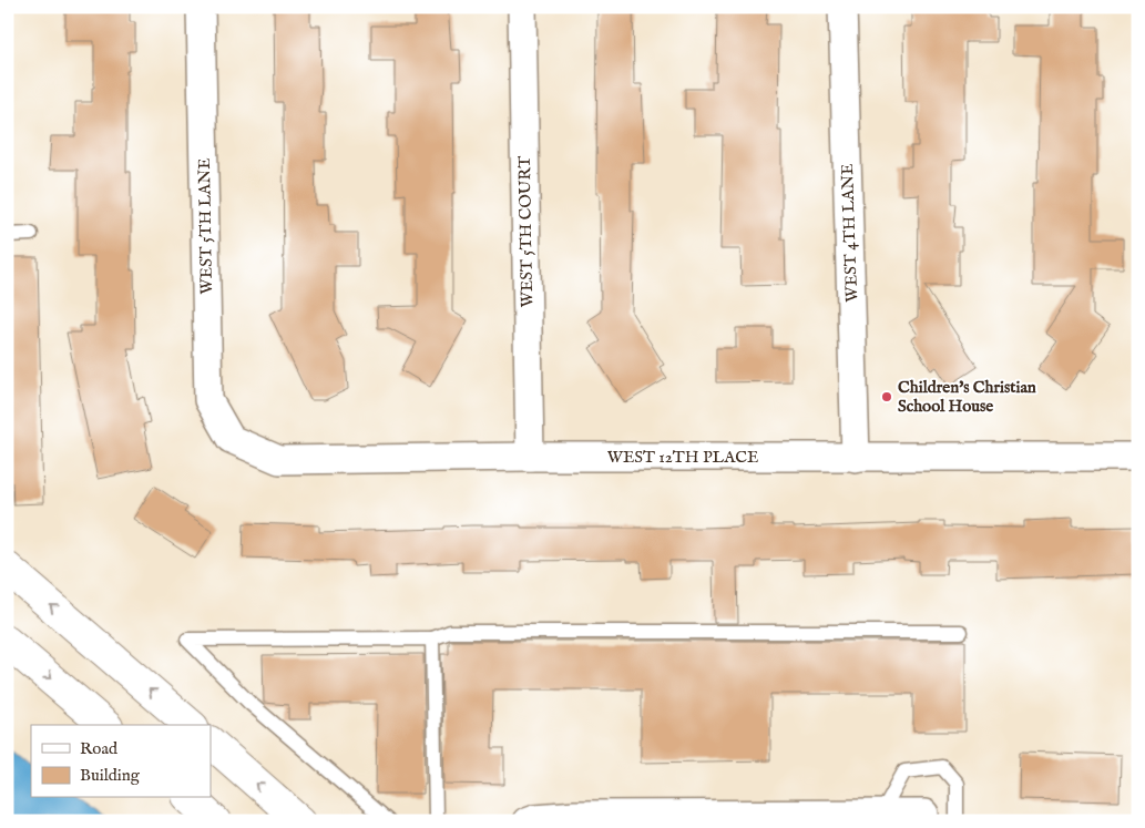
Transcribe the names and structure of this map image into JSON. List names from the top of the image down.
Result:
{
  "streets": {
    "street": [
      "WEST 5TH LANE",
      "WEST 5TH COURT",
      "WEST 4TH LANE",
      "WEST 12TH PLACE"
    ]
  },
  "crossings": [
    ["WEST 5TH LANE", "WEST 12TH PLACE"],
    ["WEST 5TH COURT", "WEST 12TH PLACE"],
    ["WEST 4TH LANE", "WEST 12TH PLACE"]
  ],
  "places": ["Children's Christian School House"],
  "legend": ["Road", "Building"]
}
